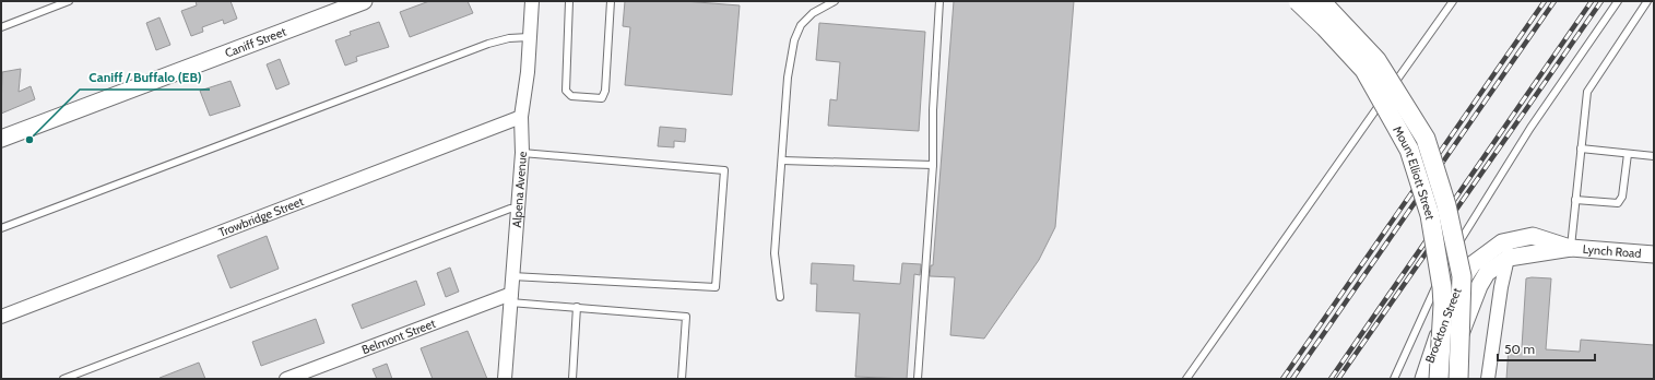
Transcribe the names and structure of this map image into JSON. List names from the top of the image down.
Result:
{
  "streets": {
    "main road": ["Mount Elliott Street"],
    "street": [
      "Caniff Street",
      "Alpena Avenue",
      "Trowbridge Street",
      "Lynch Road",
      "Brockton Street",
      "Belmont Street"
    ]
  },
  "crossings": [
    ["Alpena Avenue", "Trowbridge Street"],
    ["Alpena Avenue", "Belmont Street"],
    ["Lynch Road", "Brockton Street"]
  ],
  "places": ["Caniff / Buffalo (EB)"],
  "scale_bar": "50 m"
}
